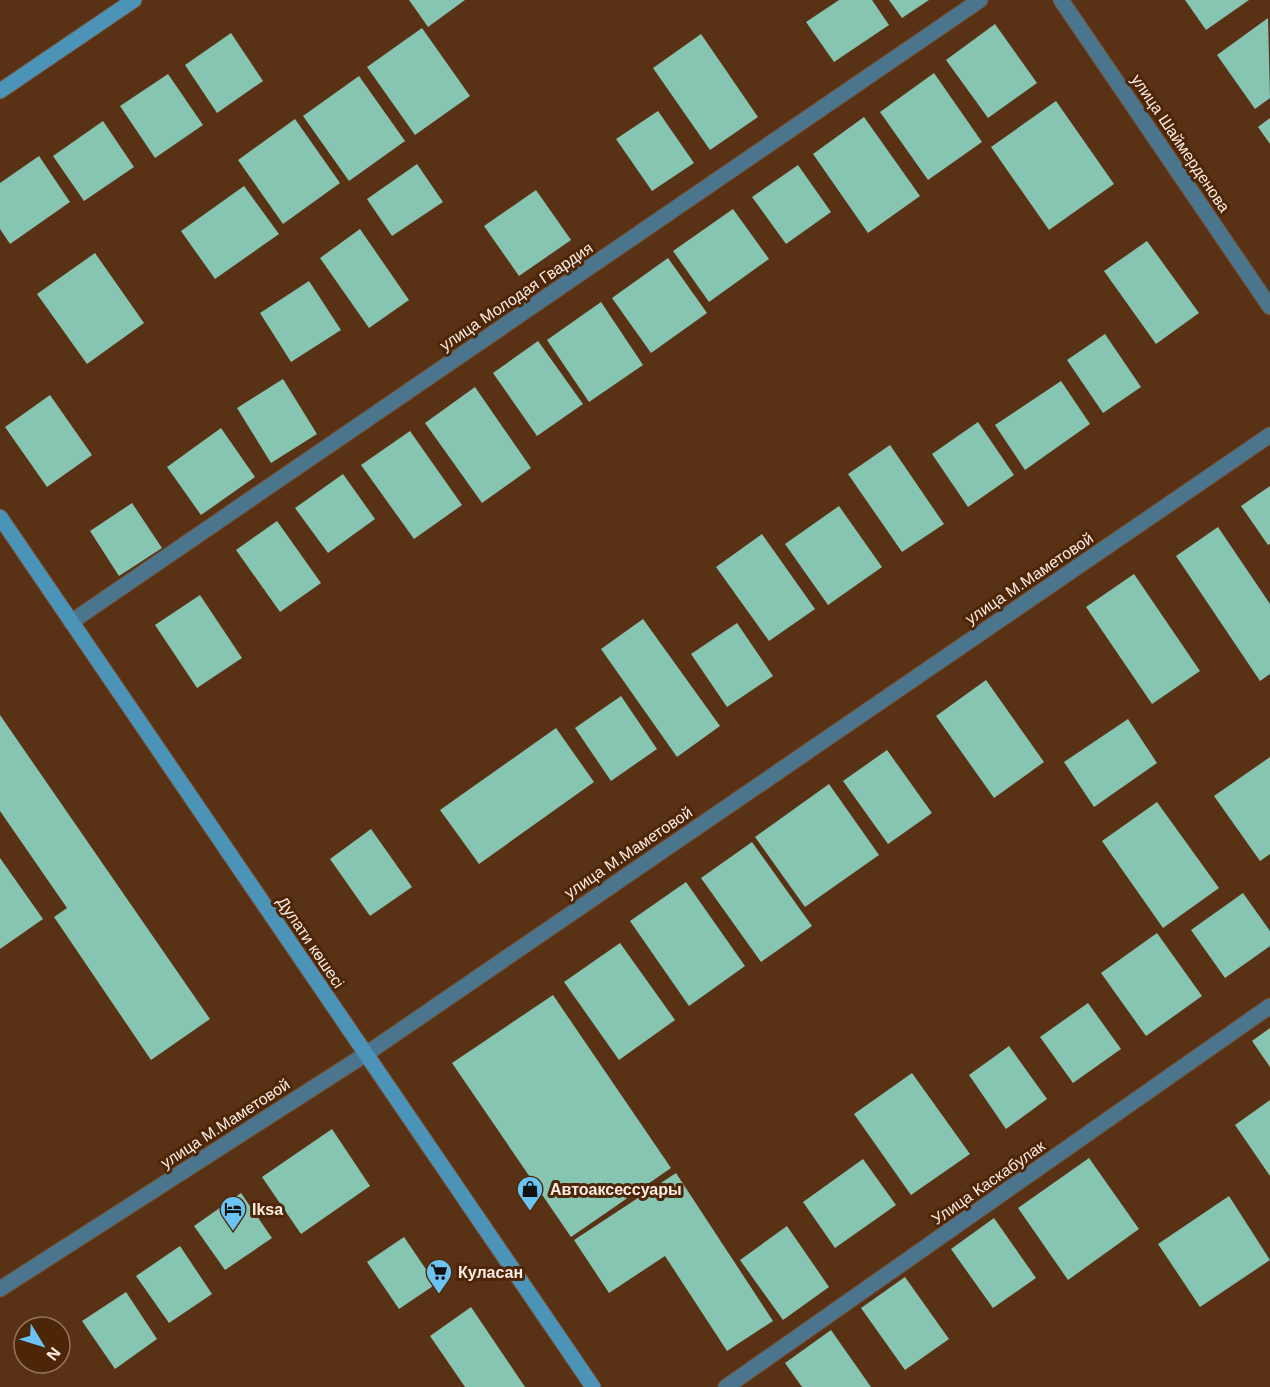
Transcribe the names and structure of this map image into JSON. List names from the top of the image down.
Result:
{
  "streets": {
    "main road": ["Дулати көшесі"],
    "street": [
      "улица Шаймерденова",
      "улица Молодая Гвардия",
      "улица М.Маметовой",
      "Улица Каскабулак"
    ]
  },
  "crossings": [
    ["улица Молодая Гвардия", "Дулати көшесі"],
    ["улица М.Маметовой", "Дулати көшесі"]
  ],
  "places": {
    "shop": ["Автоаксессуары"],
    "hotel": ["Iksa"],
    "supermarket": ["Куласан"]
  },
  "north": "bottom right"
}
